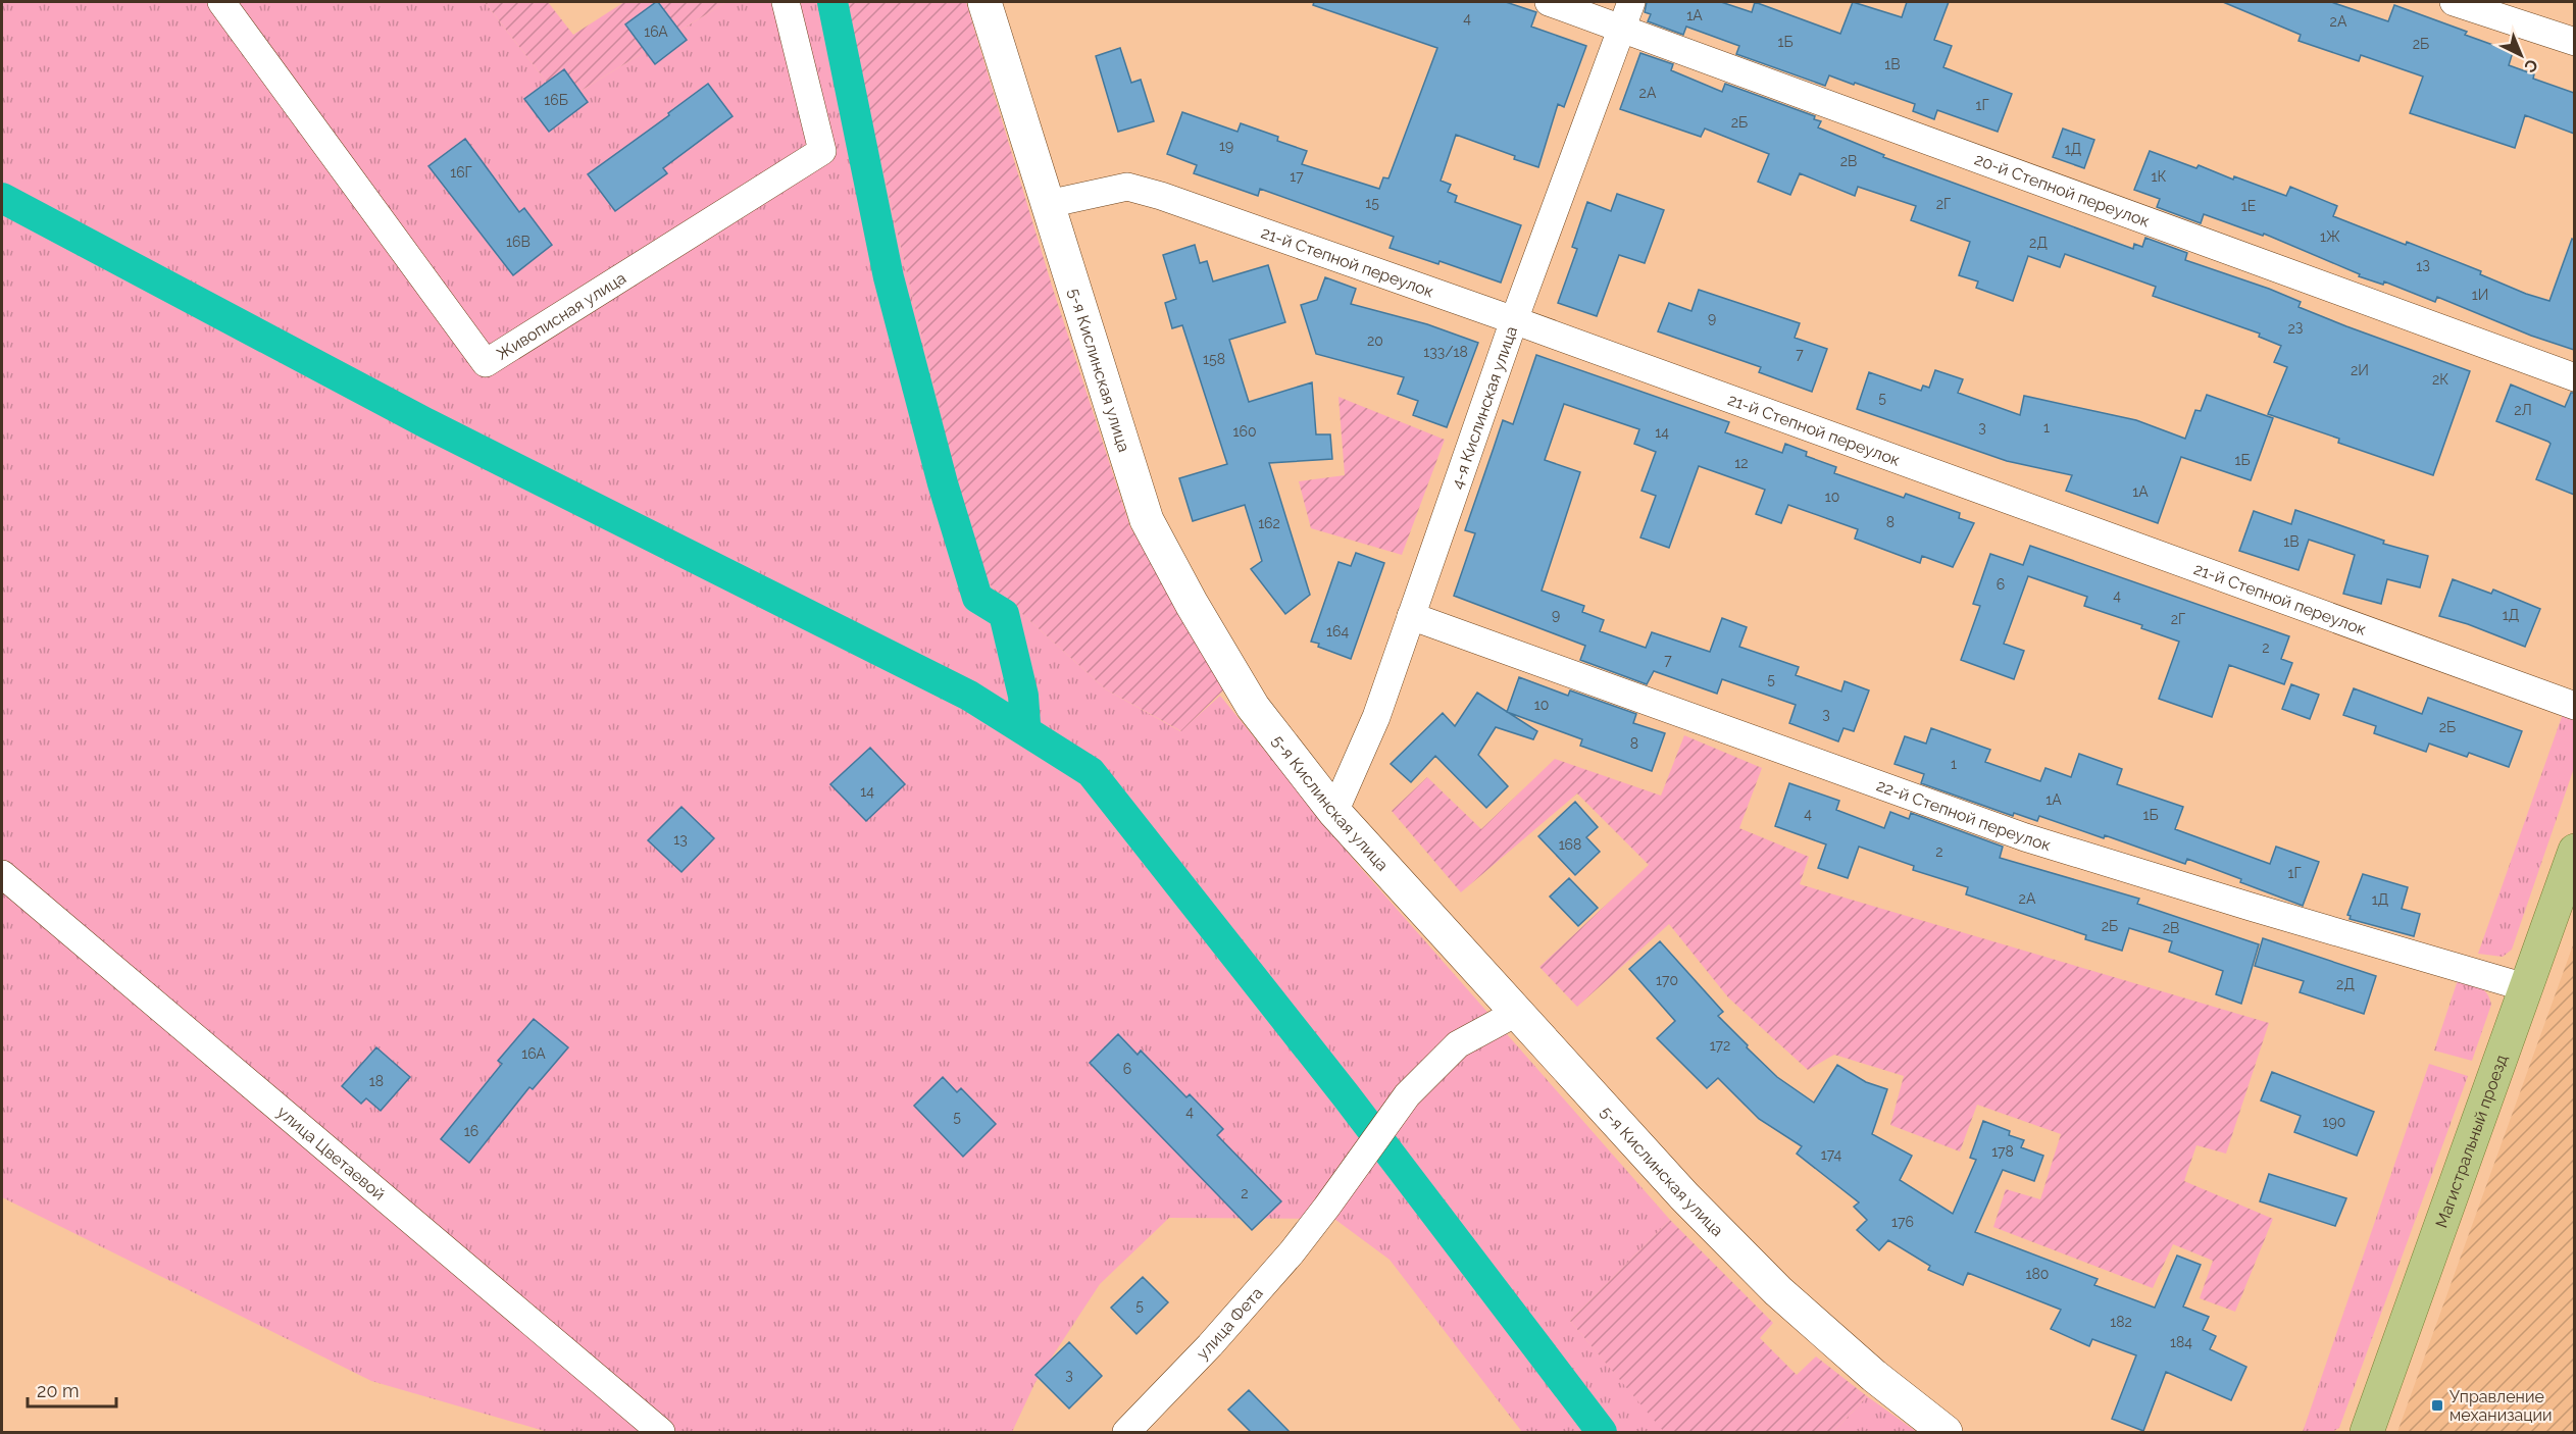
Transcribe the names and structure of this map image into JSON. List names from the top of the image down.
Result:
{
  "streets": {
    "main road": ["Магистральный проезд"],
    "street": [
      "20-й Степной переулок",
      "21-й Степной переулок",
      "Живописная улица",
      "5-я Кислинская улица",
      "4-я Кислинская улица",
      "22-й Степной переулок",
      "улица Цветаевой",
      "улица Фета"
    ]
  },
  "crossings": [
    ["20-й Степной переулок", "4-я Кислинская улица"],
    ["21-й Степной переулок", "5-я Кислинская улица"],
    ["21-й Степной переулок", "4-я Кислинская улица"],
    ["5-я Кислинская улица", "4-я Кислинская улица"],
    ["5-я Кислинская улица", "улица Фета"],
    ["4-я Кислинская улица", "22-й Степной переулок"],
    ["22-й Степной переулок", "Магистральный проезд"]
  ],
  "places": {
    "transit": ["Управление механизации"]
  },
  "house_numbers": [
    "1А",
    "4",
    "2А",
    "16А",
    "1Б",
    "2Б",
    "1В",
    "2А",
    "16Б",
    "1Г",
    "2Б",
    "19",
    "1Д",
    "2В",
    "16Г",
    "17",
    "1К",
    "15",
    "2Г",
    "1Е",
    "1Ж",
    "16В",
    "2Д",
    "1З",
    "1И",
    "9",
    "2З",
    "20",
    "133/18",
    "7",
    "158",
    "2И",
    "2К",
    "5",
    "2Л",
    "3",
    "1",
    "160",
    "14",
    "1Б",
    "12",
    "1А",
    "10",
    "8",
    "162",
    "1В",
    "6",
    "4",
    "9",
    "1Д",
    "2Г",
    "164",
    "2",
    "7",
    "5",
    "10",
    "3",
    "2Б",
    "8",
    "1",
    "14",
    "1А",
    "4",
    "1Б",
    "13",
    "168",
    "2",
    "1Г",
    "2А",
    "1Д",
    "2Б",
    "2В",
    "170",
    "2Д",
    "172",
    "16А",
    "6",
    "18",
    "4",
    "5",
    "190",
    "16",
    "178",
    "174",
    "2",
    "176",
    "180",
    "5",
    "182",
    "184",
    "3"
  ],
  "scale_bar": "20 m",
  "north": "bottom right"
}
